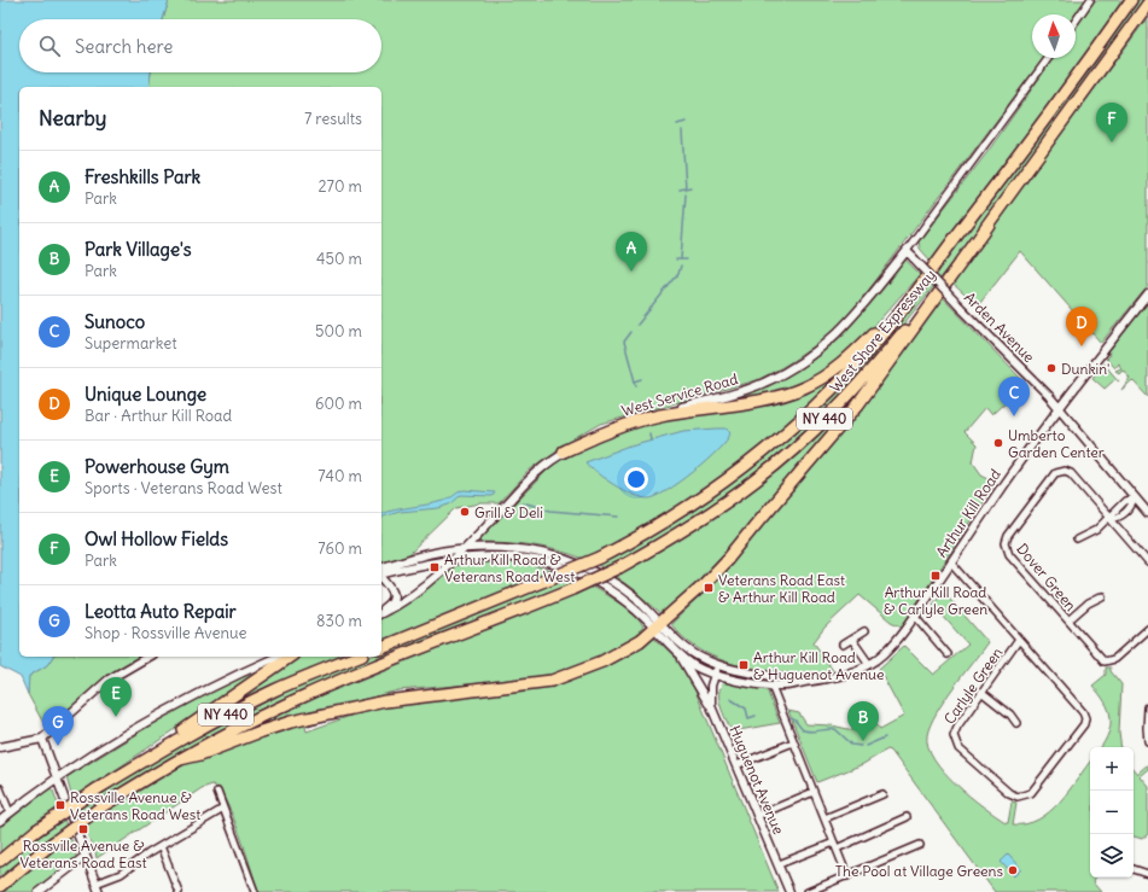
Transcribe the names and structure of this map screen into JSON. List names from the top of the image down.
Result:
{
  "streets": {
    "highway": ["West Shore Expressway", "NY 440"],
    "street": [
      "Arden Avenue",
      "West Service Road",
      "Arthur Kill Road",
      "Dover Green",
      "Carlyle Green",
      "Huguenot Avenue"
    ]
  },
  "crossings": [
    ["Arden Avenue", "West Service Road"],
    ["Arden Avenue", "Arthur Kill Road"],
    ["Arthur Kill Road", "Carlyle Green"],
    ["Arthur Kill Road", "Huguenot Avenue"]
  ],
  "places": {
    "other": [
      "Dunkin'",
      "Umberto Garden Center",
      "Grill & Deli",
      "The Pool at Village Greens"
    ],
    "transit": [
      "Arthur Kill Road & Veterans Road West",
      "Arthur Kill Road & Carlyle Green",
      "Veterans Road East & Arthur Kill Road",
      "Arthur Kill Road & Huguenot Avenue",
      "Rossville Avenue & Veterans Road West",
      "Rossville Avenue & Veterans Road East"
    ]
  },
  "north": "top",
  "page": {
    "search": "Search here",
    "heading": ["Nearby", "7 results"],
    "pins": [
      "F",
      "A",
      "D",
      "C",
      "E",
      "B",
      "G"
    ],
    "list": [
      {
        "mark": "A",
        "name": "Freshkills Park",
        "note": "Park",
        "value": "270 m"
      },
      {
        "mark": "B",
        "name": "Park Village's",
        "note": "Park",
        "value": "450 m"
      },
      {
        "mark": "C",
        "name": "Sunoco",
        "note": "Supermarket",
        "value": "500 m"
      },
      {
        "mark": "D",
        "name": "Unique Lounge",
        "note": "Bar · Arthur Kill Road",
        "value": "600 m"
      },
      {
        "mark": "E",
        "name": "Powerhouse Gym",
        "note": "Sports · Veterans Road West",
        "value": "740 m"
      },
      {
        "mark": "F",
        "name": "Owl Hollow Fields",
        "note": "Park",
        "value": "760 m"
      },
      {
        "mark": "G",
        "name": "Leotta Auto Repair",
        "note": "Shop · Rossville Avenue",
        "value": "830 m"
      }
    ],
    "map_buttons": ["+", "−"]
  }
}
